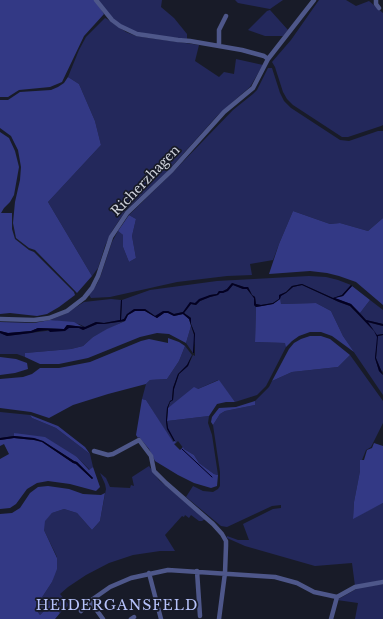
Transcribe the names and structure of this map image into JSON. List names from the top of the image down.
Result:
{
  "streets": {
    "street": ["Richerzhagen"]
  },
  "districts": ["HEIDERGANSFELD"]
}
